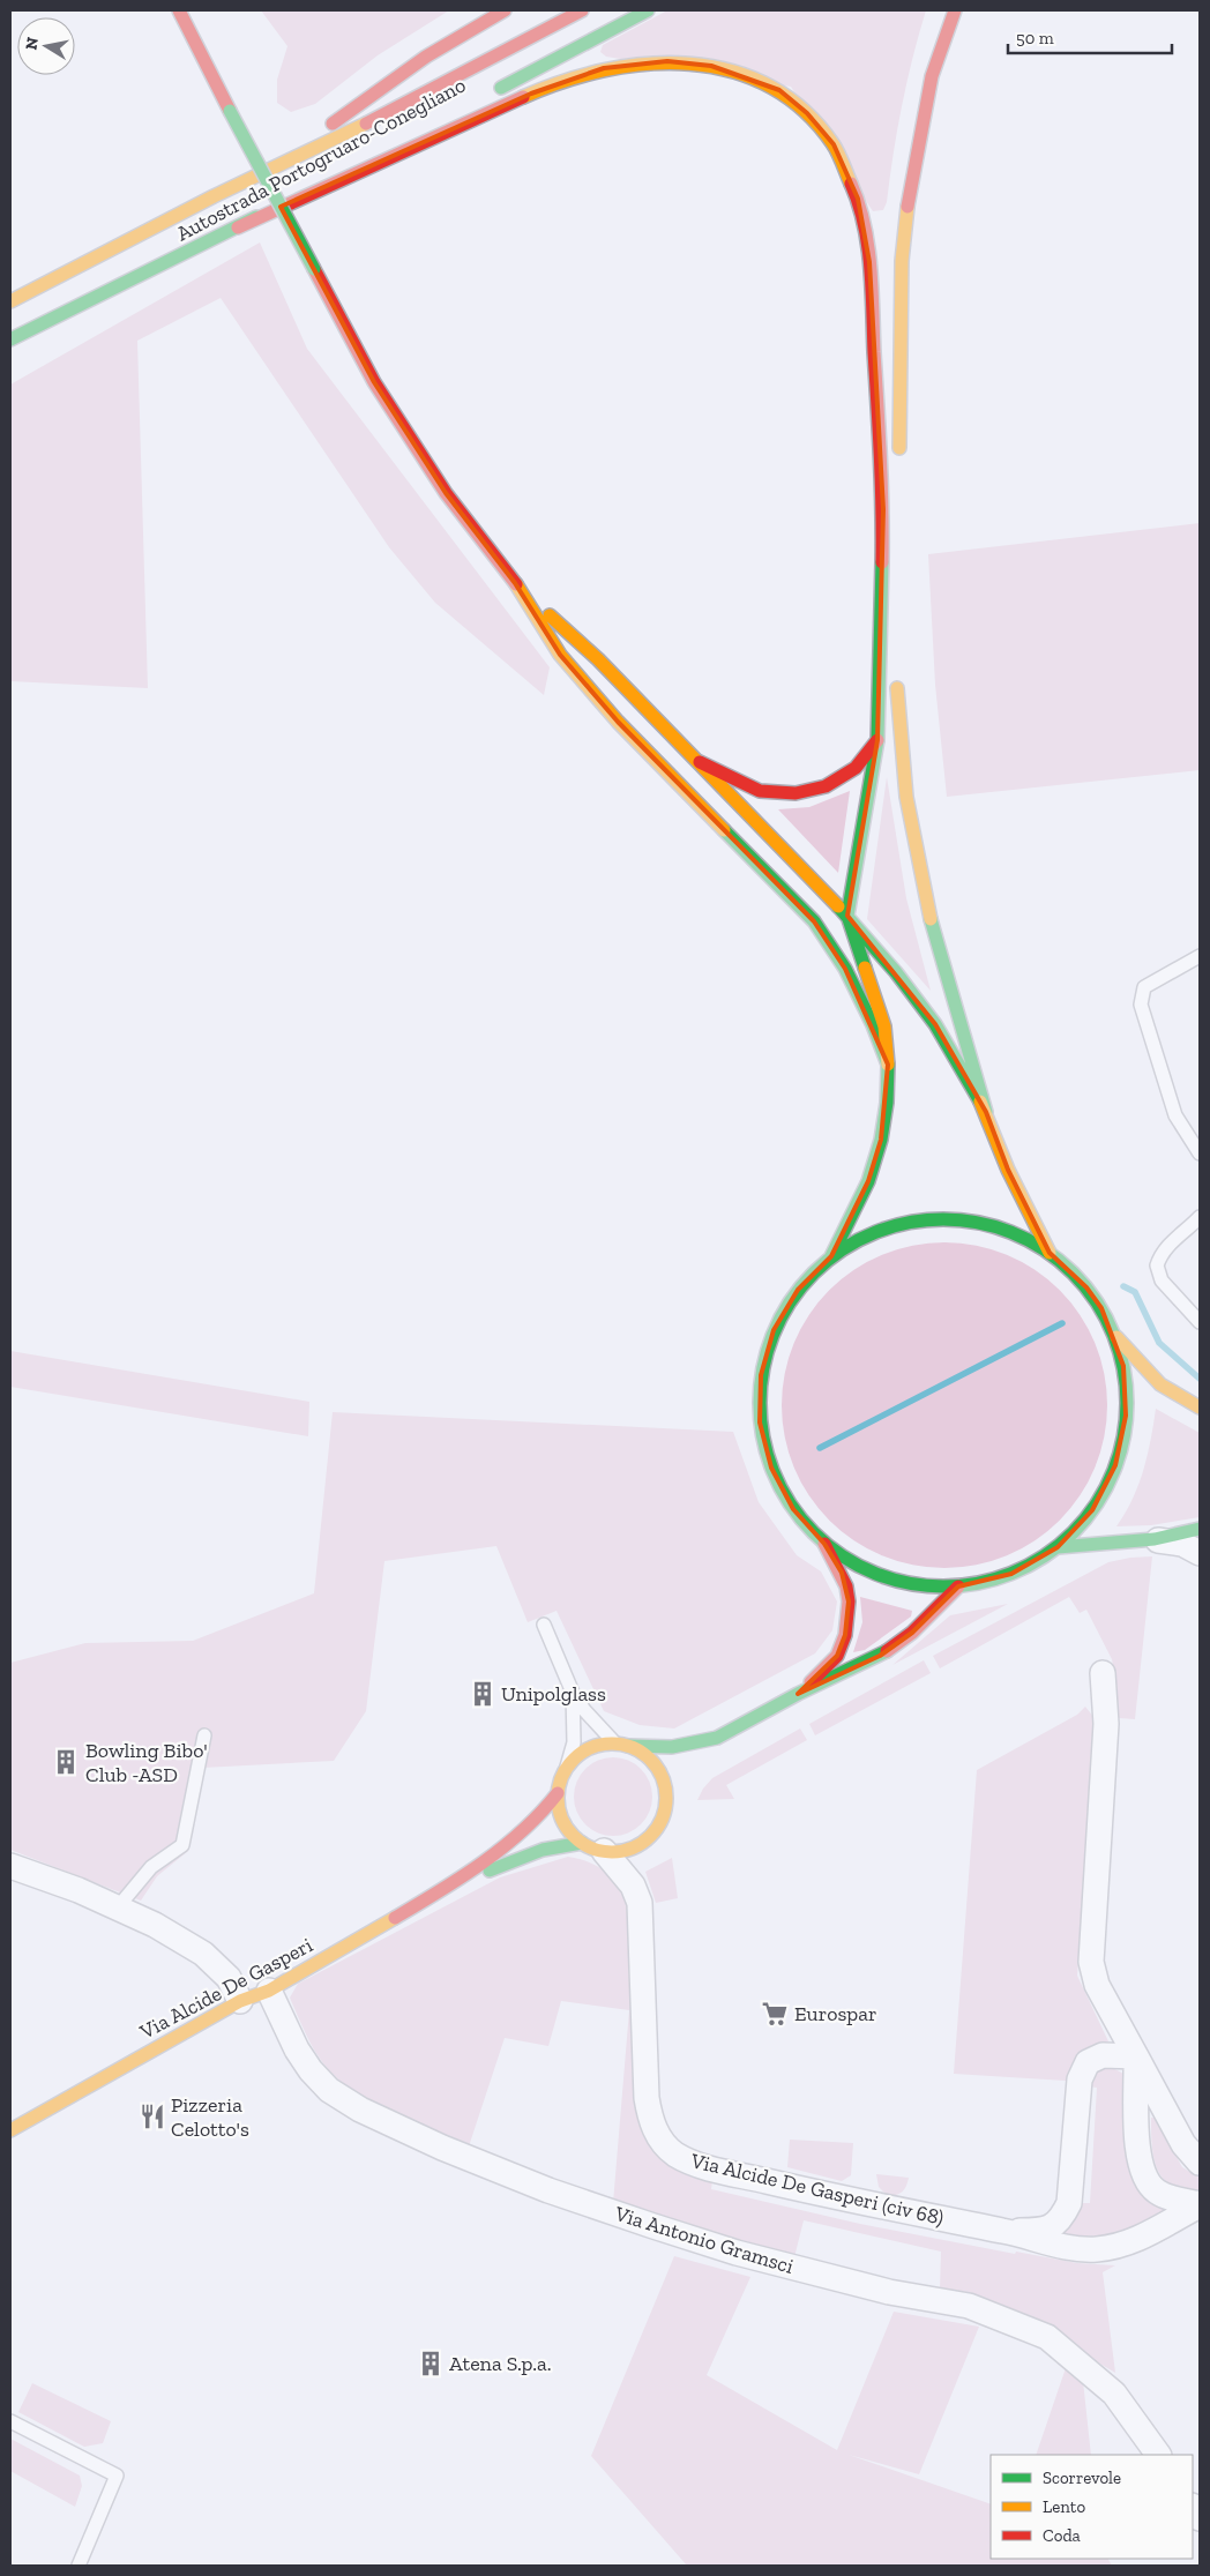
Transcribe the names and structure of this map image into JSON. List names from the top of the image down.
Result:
{
  "streets": {
    "main road": ["Autostrada Portogruaro-Conegliano", "Via Alcide De Gasperi"],
    "street": ["Via Alcide De Gasperi (civ 68)", "Via Antonio Gramsci"]
  },
  "crossings": [
    ["Via Alcide De Gasperi", "Via Alcide De Gasperi (civ 68)"],
    ["Via Alcide De Gasperi", "Via Antonio Gramsci"]
  ],
  "places": {
    "building": ["Unipolglass", "Bowling Bibo' Club -ASD", "Atena S.p.a."],
    "supermarket": ["Eurospar"],
    "restaurant": ["Pizzeria Celotto's"]
  },
  "legend": ["Scorrevole", "Lento", "Coda"],
  "scale_bar": "50 m",
  "north": "left"
}
